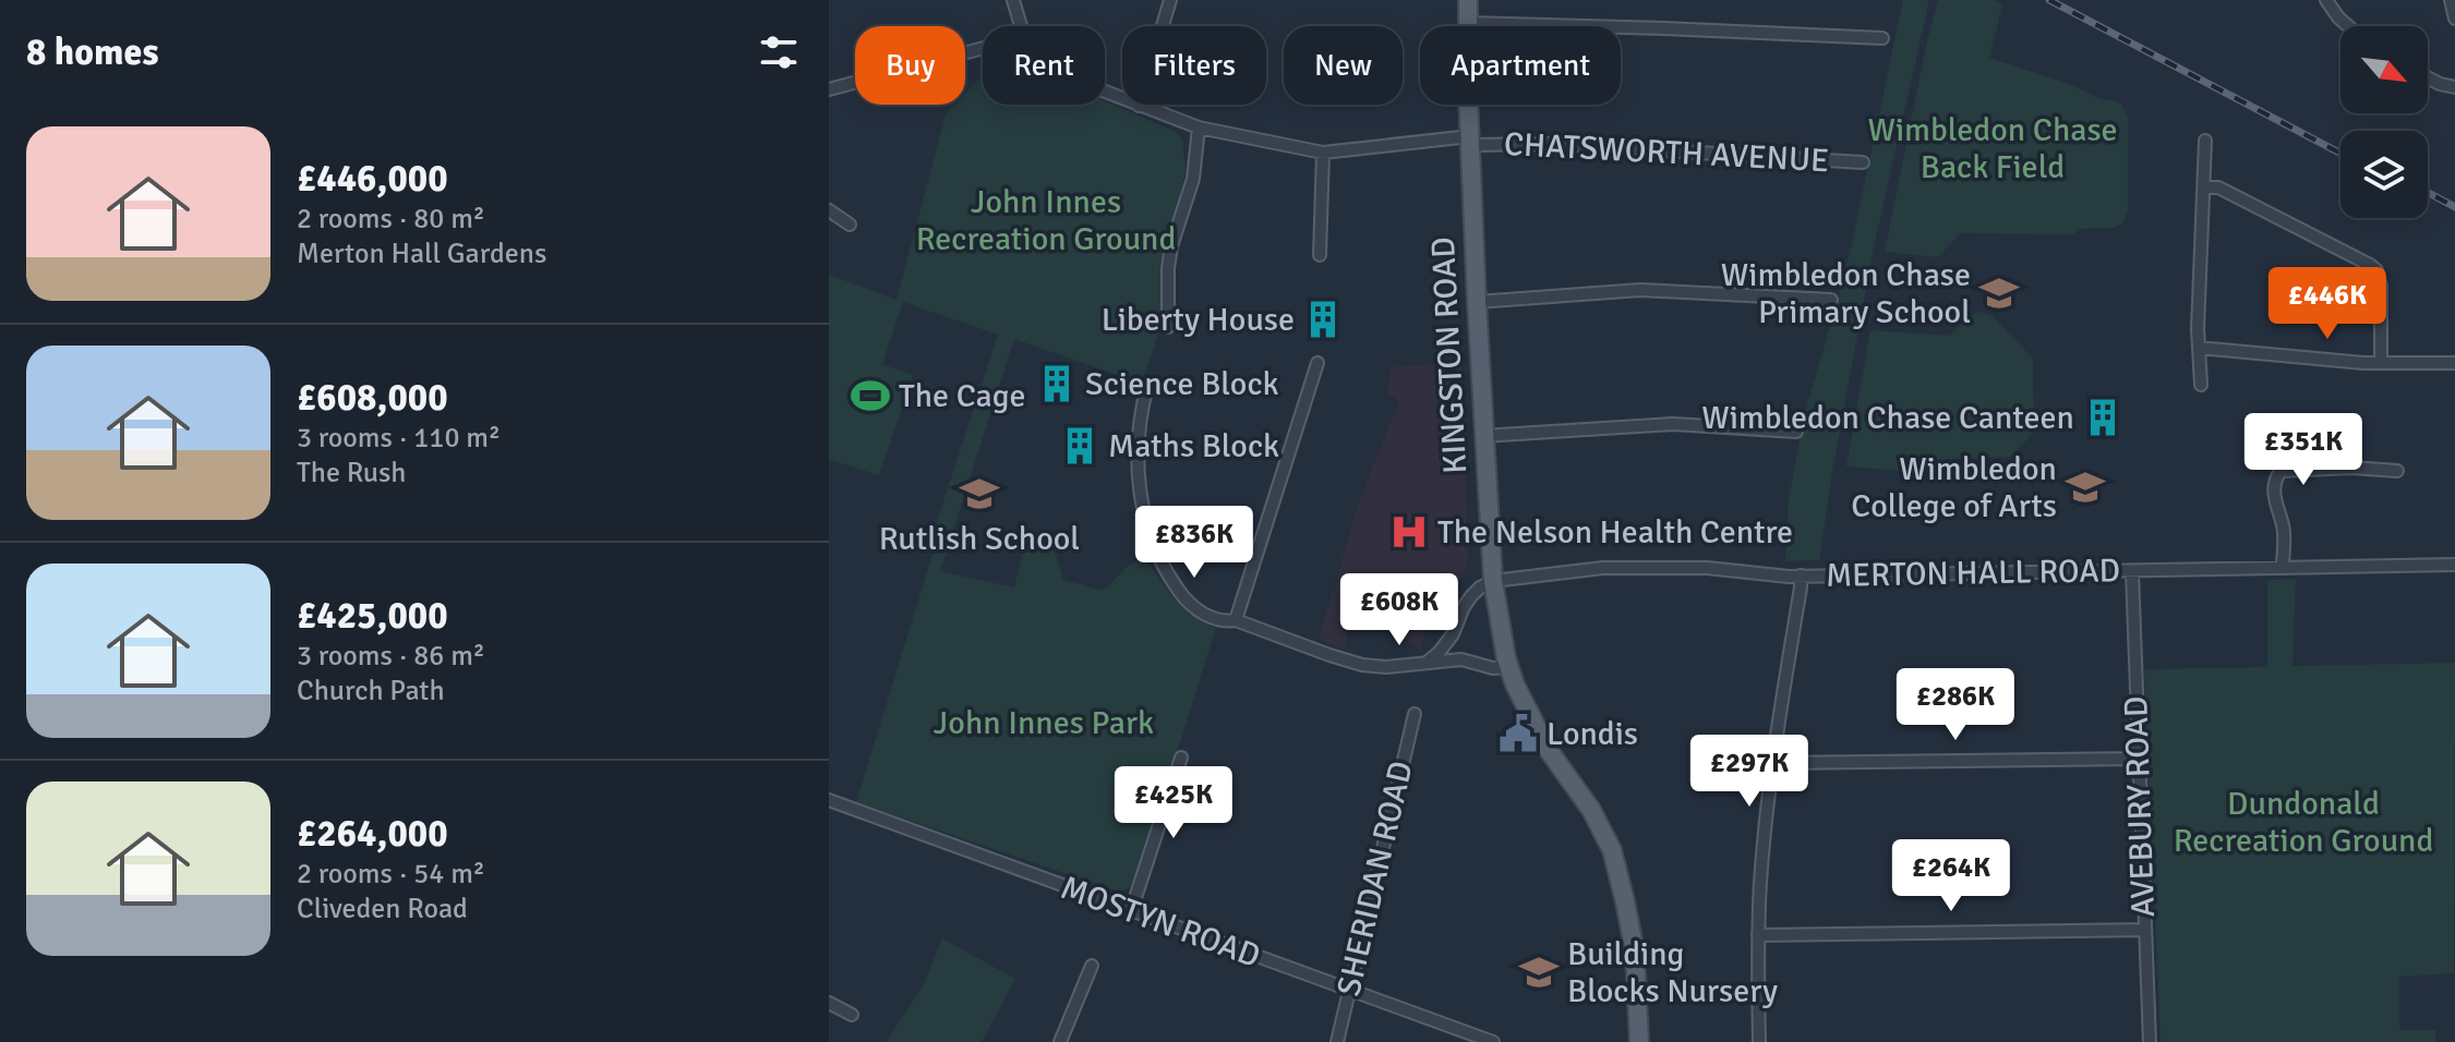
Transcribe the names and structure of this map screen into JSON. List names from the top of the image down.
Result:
{
  "streets": {
    "main road": ["KINGSTON ROAD"],
    "street": [
      "CHATSWORTH AVENUE",
      "MERTON HALL ROAD",
      "AVEBURY ROAD",
      "SHERIDAN ROAD",
      "MOSTYN ROAD"
    ]
  },
  "crossings": [
    ["CHATSWORTH AVENUE", "KINGSTON ROAD"],
    ["KINGSTON ROAD", "MERTON HALL ROAD"],
    ["MERTON HALL ROAD", "AVEBURY ROAD"],
    ["SHERIDAN ROAD", "MOSTYN ROAD"]
  ],
  "parks": [
    "Wimbledon Chase Back Field",
    "John Innes Recreation Ground",
    "John Innes Park",
    "Dundonald Recreation Ground"
  ],
  "places": {
    "school or university": [
      "Wimbledon Chase Primary School",
      "Wimbledon College of Arts",
      "Rutlish School",
      "Building Blocks Nursery"
    ],
    "building": [
      "Liberty House",
      "Science Block",
      "Wimbledon Chase Canteen",
      "Maths Block"
    ],
    "sports": ["The Cage"],
    "hospital": ["The Nelson Health Centre"],
    "public building": ["Londis"]
  },
  "north": "bottom right",
  "page": {
    "heading": "8 homes",
    "chip": [
      "Buy",
      "Rent",
      "Filters",
      "New",
      "Apartment"
    ],
    "list": [
      {
        "name": "£446,000",
        "note": "2 rooms · 80 m² · Merton Hall Gardens"
      },
      {
        "name": "£608,000",
        "note": "3 rooms · 110 m² · The Rush"
      },
      {
        "name": "£425,000",
        "note": "3 rooms · 86 m² · Church Path"
      },
      {
        "name": "£264,000",
        "note": "2 rooms · 54 m² · Cliveden Road"
      }
    ],
    "price": [
      "£446K",
      "£351K",
      "£836K",
      "£608K",
      "£286K",
      "£297K",
      "£425K",
      "£264K"
    ]
  }
}
